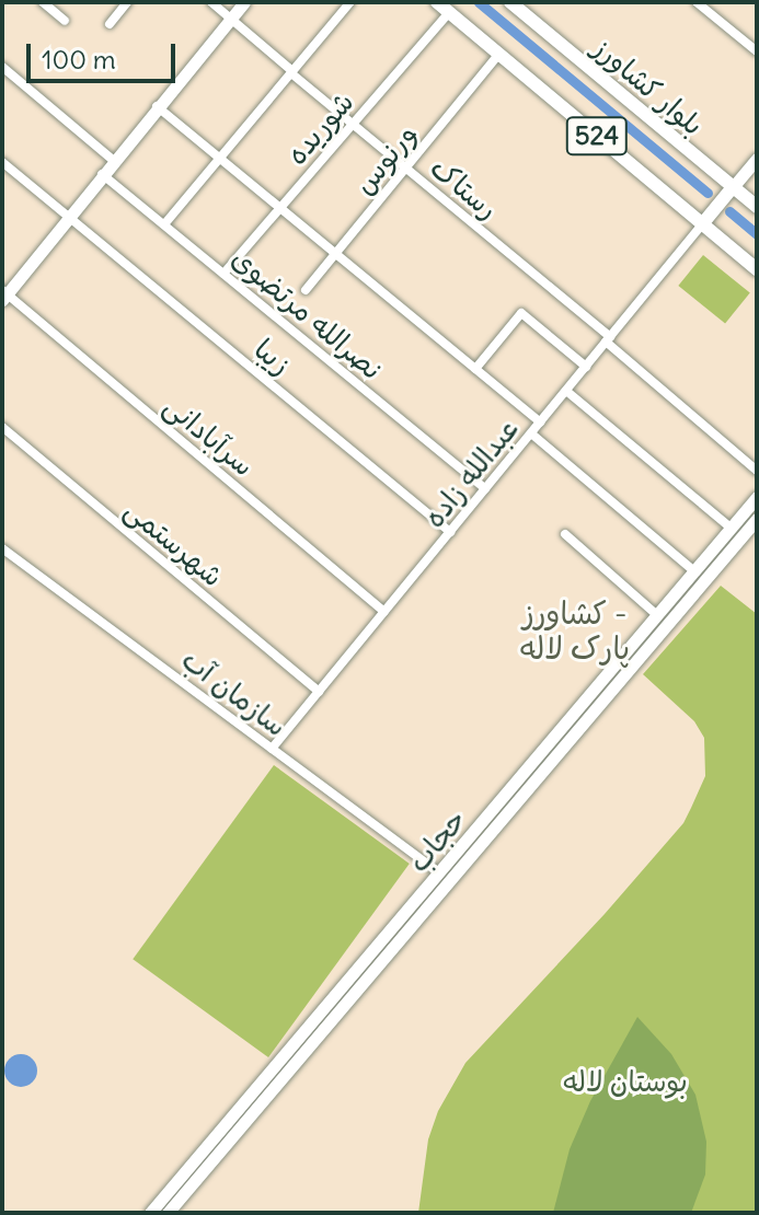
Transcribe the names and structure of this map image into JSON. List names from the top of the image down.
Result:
{
  "streets": {
    "main road": ["بلوار کشاورز", "524", "حجاب"],
    "street": [
      "شوریده",
      "ورنوس",
      "رستاک",
      "نصرالله مرتضوی",
      "زیبا",
      "سرآبادانی",
      "عبدالله زاده",
      "شهرستمی",
      "سازمان آب"
    ]
  },
  "crossings": [
    ["شوریده", "524"],
    ["شوریده", "رستاک"],
    ["شوریده", "نصرالله مرتضوی"],
    ["524", "ورنوس"],
    ["524", "عبدالله زاده"],
    ["ورنوس", "رستاک"],
    ["رستاک", "عبدالله زاده"],
    ["نصرالله مرتضوی", "عبدالله زاده"],
    ["زیبا", "عبدالله زاده"],
    ["سرآبادانی", "عبدالله زاده"],
    ["عبدالله زاده", "شهرستمی"],
    ["عبدالله زاده", "سازمان آب"],
    ["سازمان آب", "حجاب"]
  ],
  "districts": ["کشاورز - پارک لاله"],
  "parks": ["بوستان لاله"],
  "scale_bar": "100 m"
}
